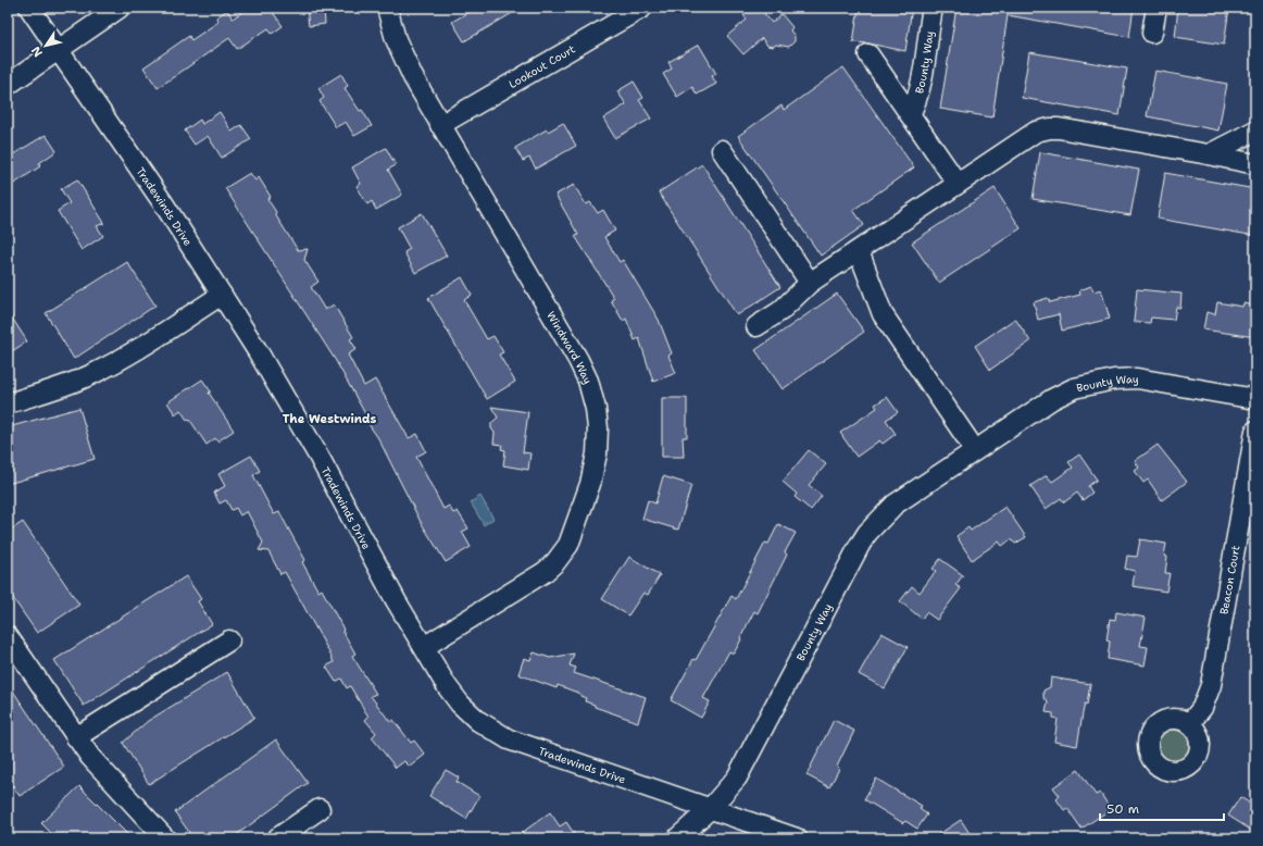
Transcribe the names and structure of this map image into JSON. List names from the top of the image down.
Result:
{
  "streets": {
    "street": [
      "Bounty Way",
      "Lookout Court",
      "Tradewinds Drive",
      "Windward Way",
      "Beacon Court"
    ]
  },
  "crossings": [
    ["Bounty Way", "Tradewinds Drive"],
    ["Lookout Court", "Windward Way"],
    ["Tradewinds Drive", "Windward Way"]
  ],
  "districts": ["The Westwinds"],
  "scale_bar": "50 m",
  "north": "bottom left"
}
